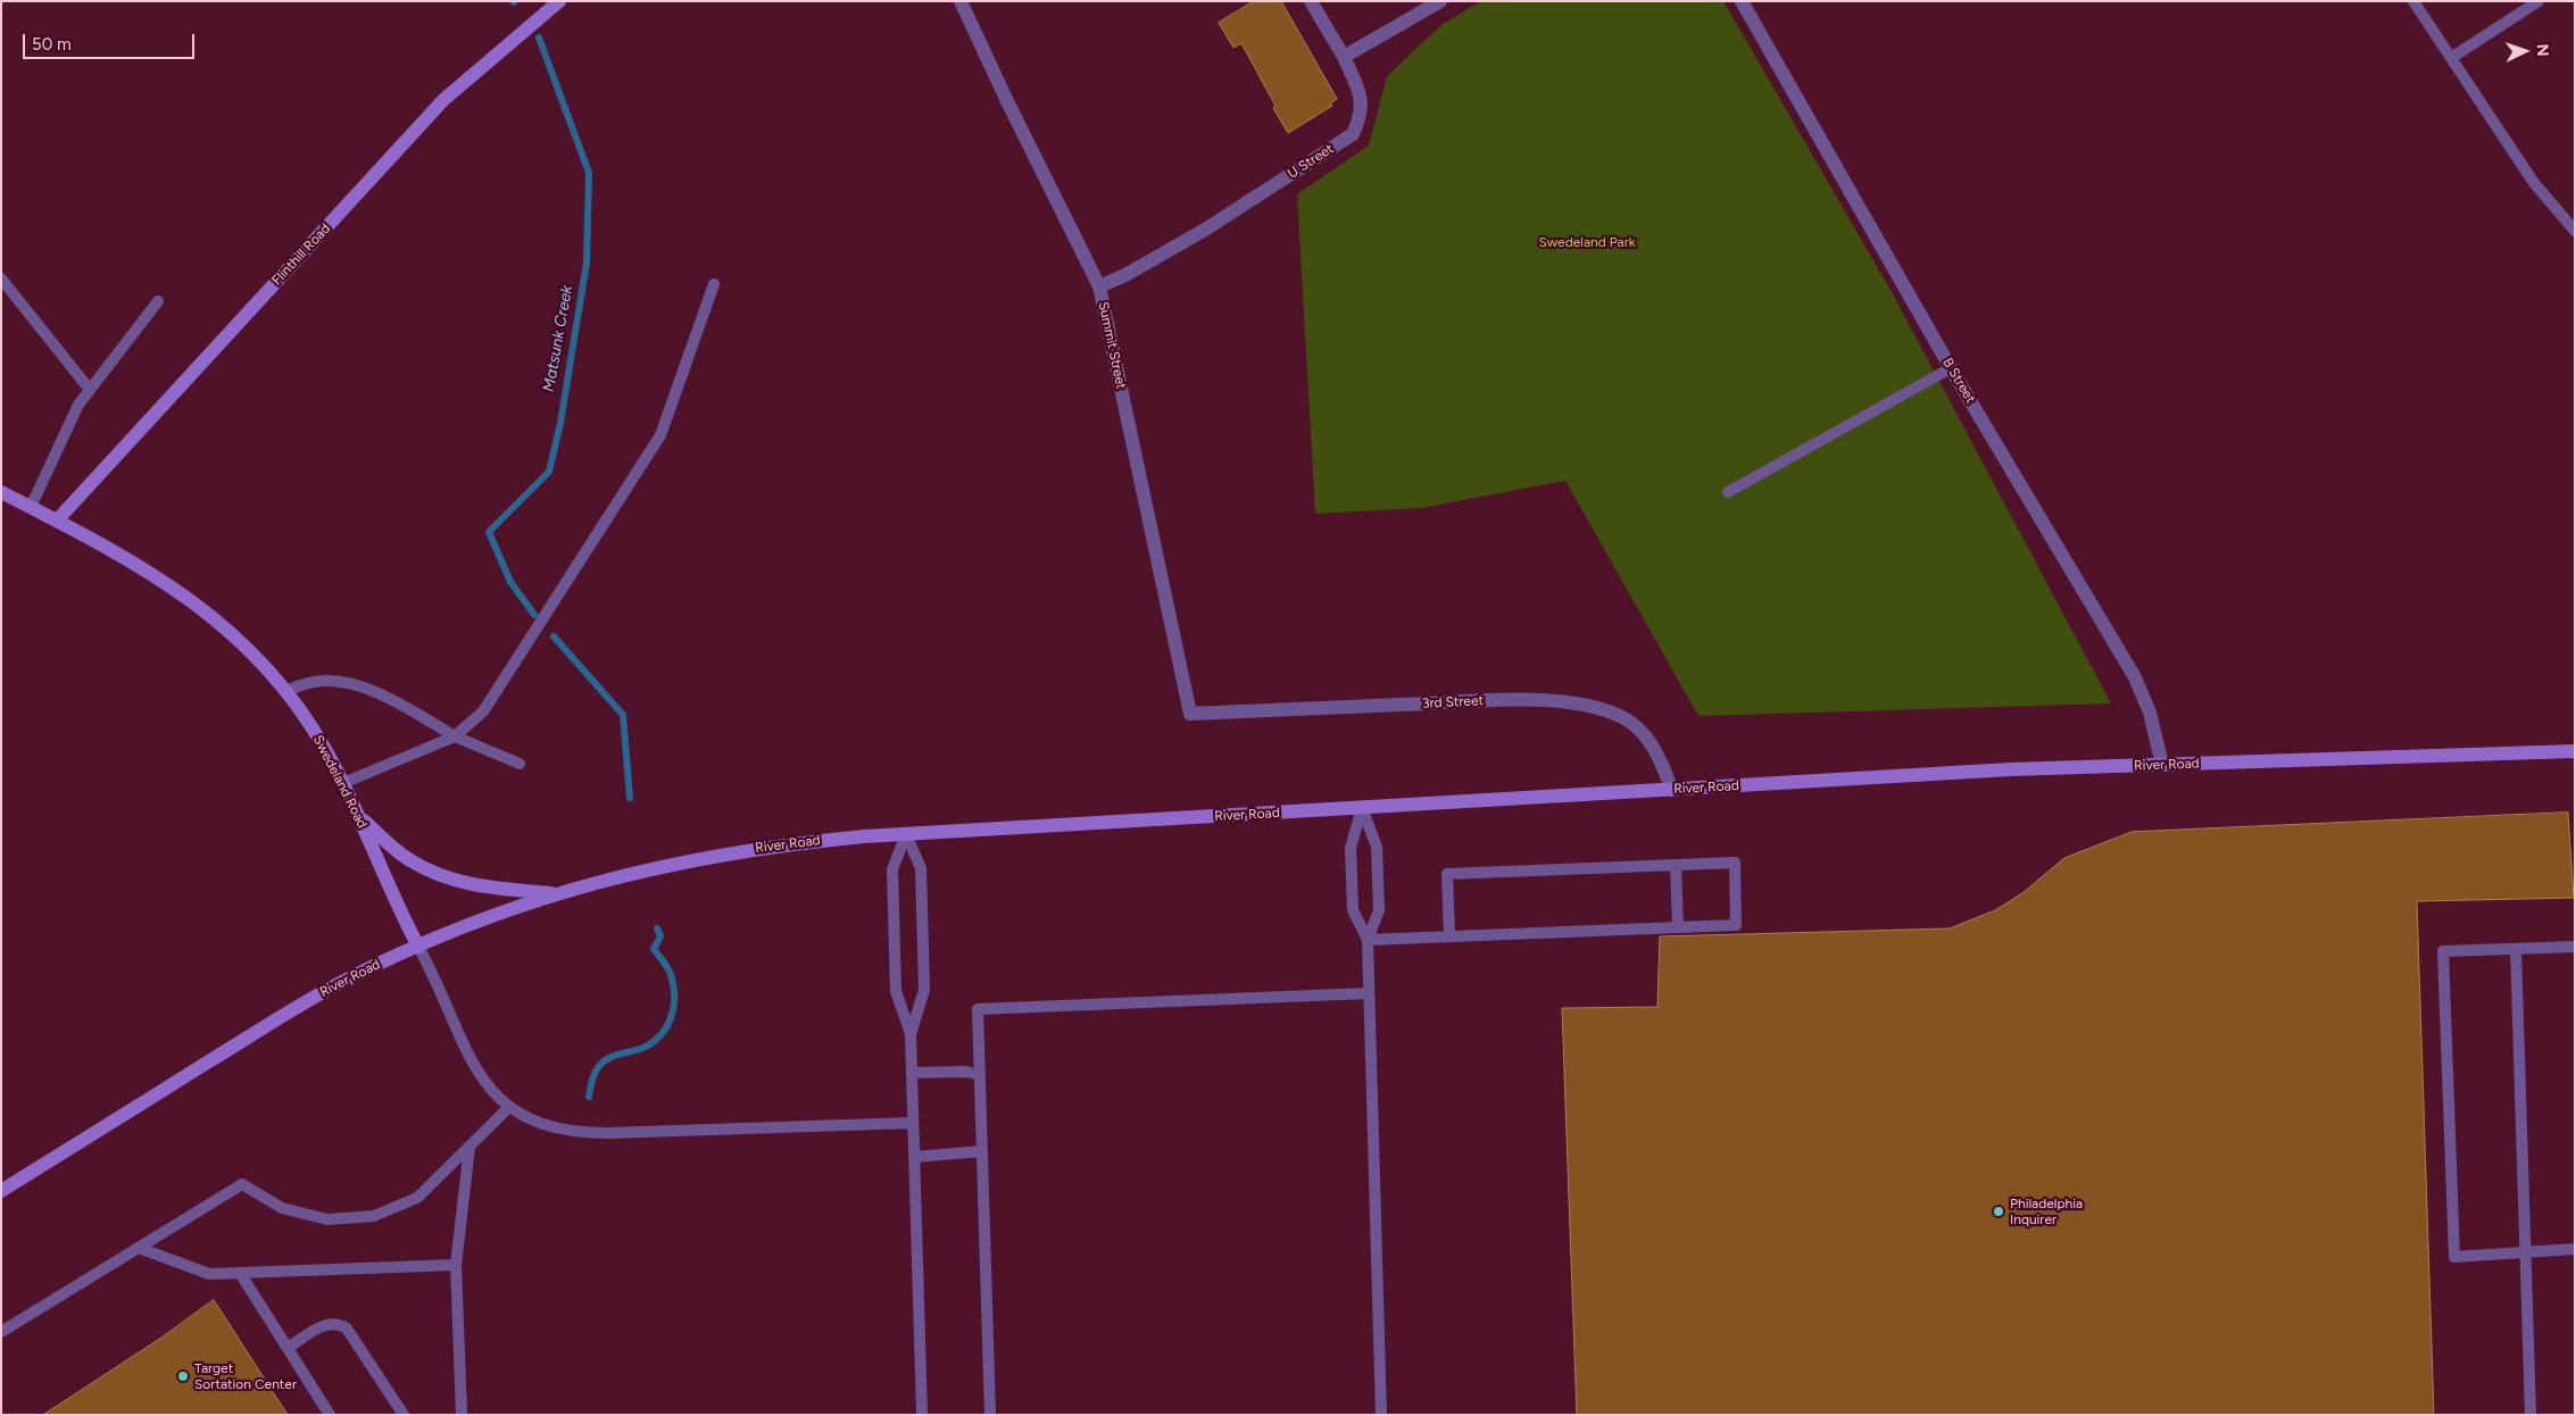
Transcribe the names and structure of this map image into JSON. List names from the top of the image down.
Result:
{
  "streets": {
    "main road": ["Flinthill Road", "River Road", "Swedeland Road"],
    "street": [
      "U Street",
      "Summit Street",
      "B Street",
      "3rd Street"
    ]
  },
  "crossings": [
    ["U Street", "Summit Street"],
    ["Flinthill Road", "Swedeland Road"],
    ["Summit Street", "3rd Street"],
    ["B Street", "River Road"],
    ["3rd Street", "River Road"],
    ["River Road", "Swedeland Road"]
  ],
  "water": ["Matsunk Creek"],
  "parks": ["Swedeland Park"],
  "places": ["Philadelphia Inquirer", "Target Sortation Center"],
  "scale_bar": "50 m",
  "north": "right"
}
